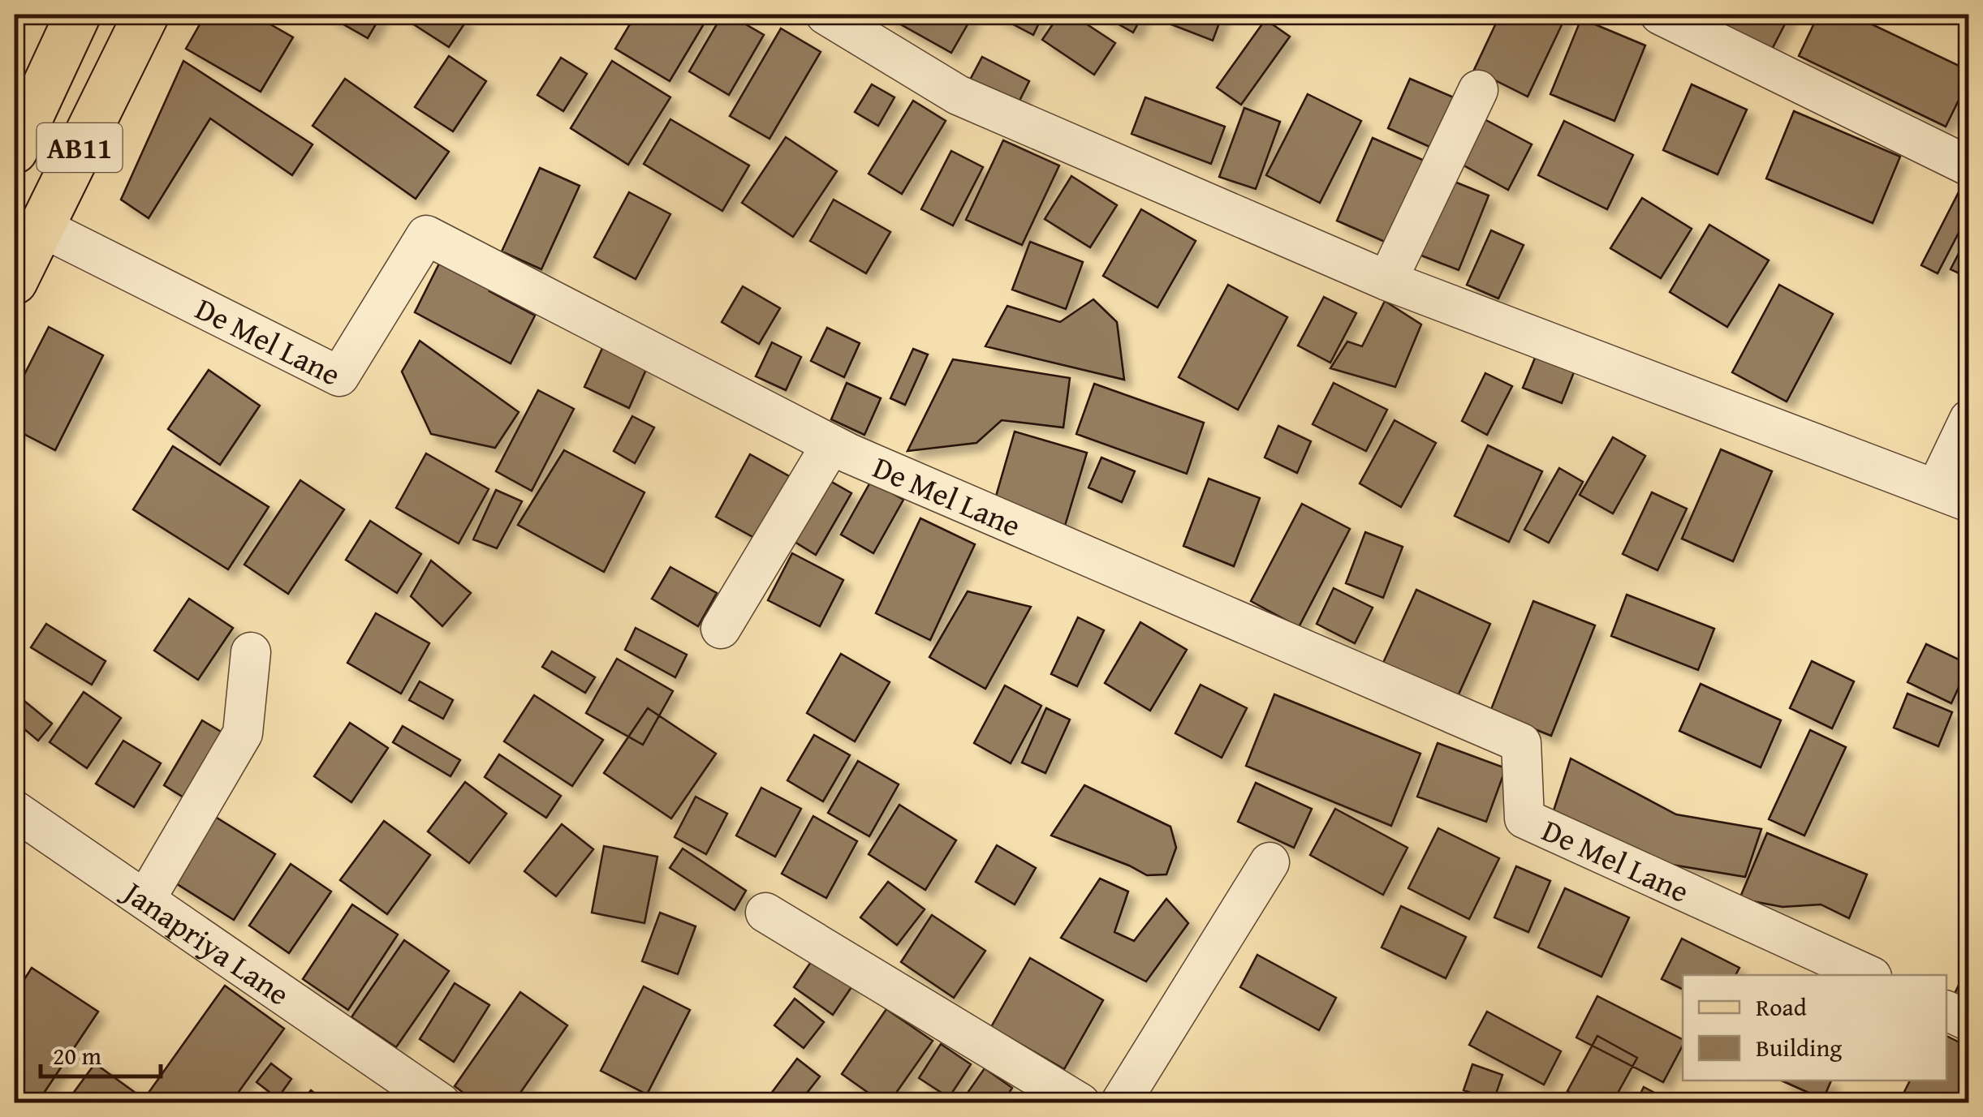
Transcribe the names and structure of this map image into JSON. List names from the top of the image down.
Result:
{
  "streets": {
    "main road": ["AB11"],
    "street": ["De Mel Lane", "Janapriya Lane"]
  },
  "crossings": [
    ["AB11", "De Mel Lane"]
  ],
  "legend": ["Road", "Building"],
  "scale_bar": "20 m"
}
